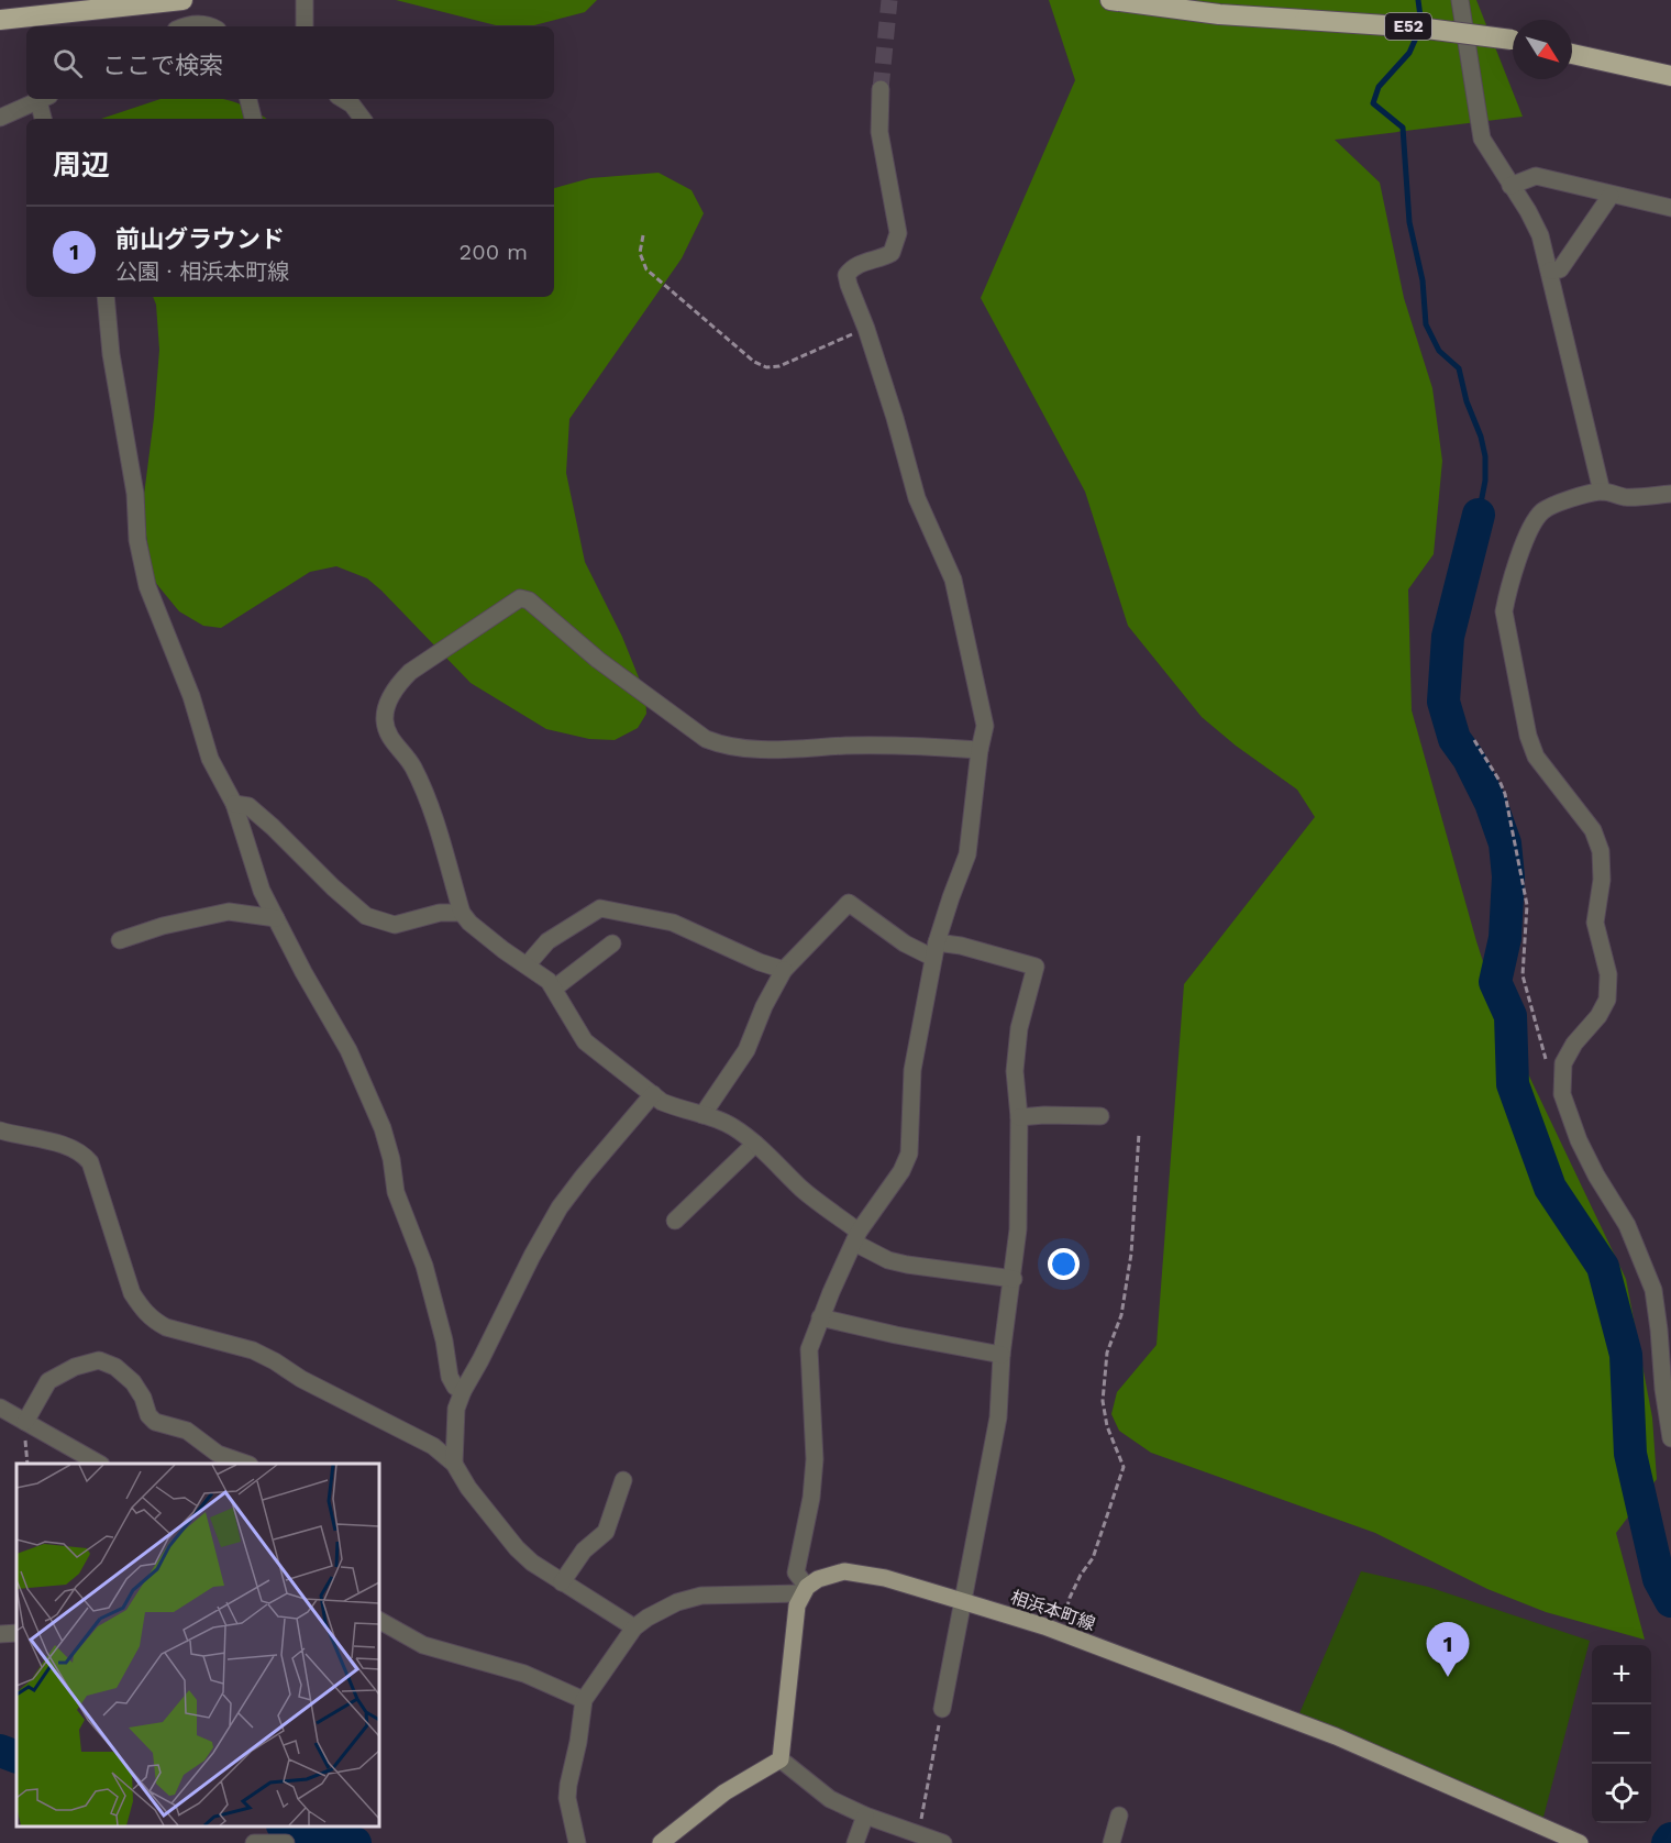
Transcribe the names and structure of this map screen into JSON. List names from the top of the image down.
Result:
{
  "streets": {
    "highway": ["E52"],
    "main road": ["相浜本町線"]
  },
  "north": "bottom right",
  "page": {
    "search": "ここで検索",
    "heading": "周辺",
    "list": [
      {
        "mark": "1",
        "name": "前山グラウンド",
        "note": "公園 · 相浜本町線",
        "value": "200 m"
      }
    ],
    "pins": "1",
    "map_buttons": ["+", "−"]
  }
}
